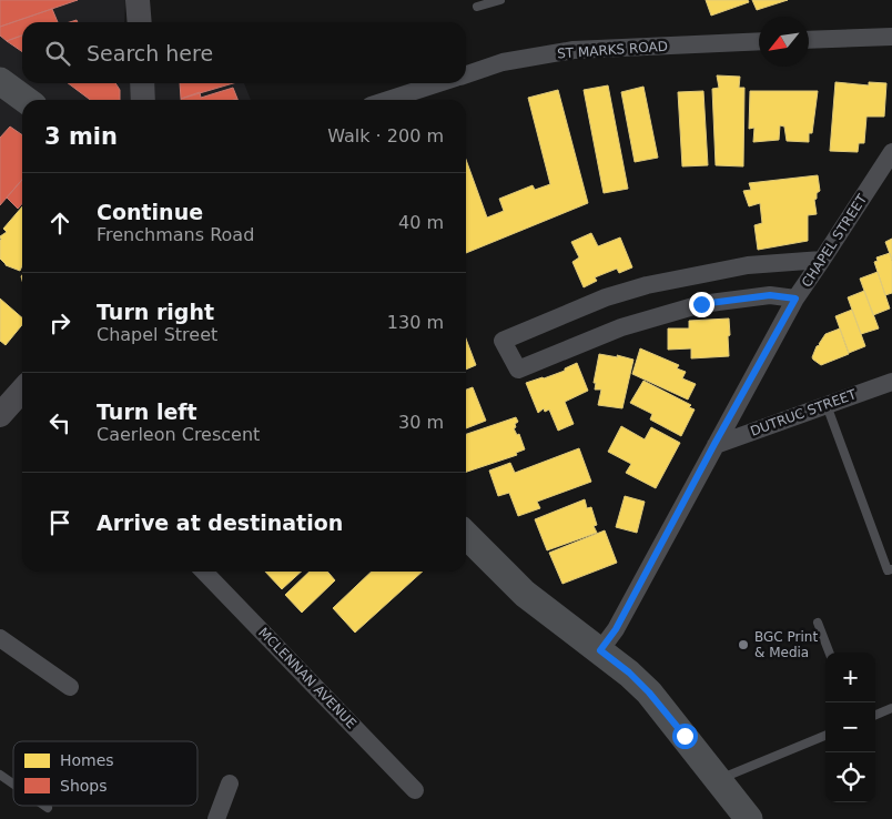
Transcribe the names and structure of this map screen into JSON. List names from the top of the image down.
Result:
{
  "streets": {
    "street": [
      "ST MARKS ROAD",
      "CHAPEL STREET",
      "DUTRUC STREET",
      "MCLENNAN AVENUE"
    ]
  },
  "crossings": [
    ["CHAPEL STREET", "DUTRUC STREET"]
  ],
  "places": ["BGC Print & Media"],
  "legend": ["Homes", "Shops"],
  "north": "bottom left",
  "page": {
    "search": "Search here",
    "heading": ["3 min", "Walk · 200 m"],
    "list": [
      ["Continue", "Frenchmans Road", "40 m"],
      ["Turn right", "Chapel Street", "130 m"],
      ["Turn left", "Caerleon Crescent", "30 m"],
      "Arrive at destination"
    ],
    "map_buttons": ["+", "−"]
  }
}
